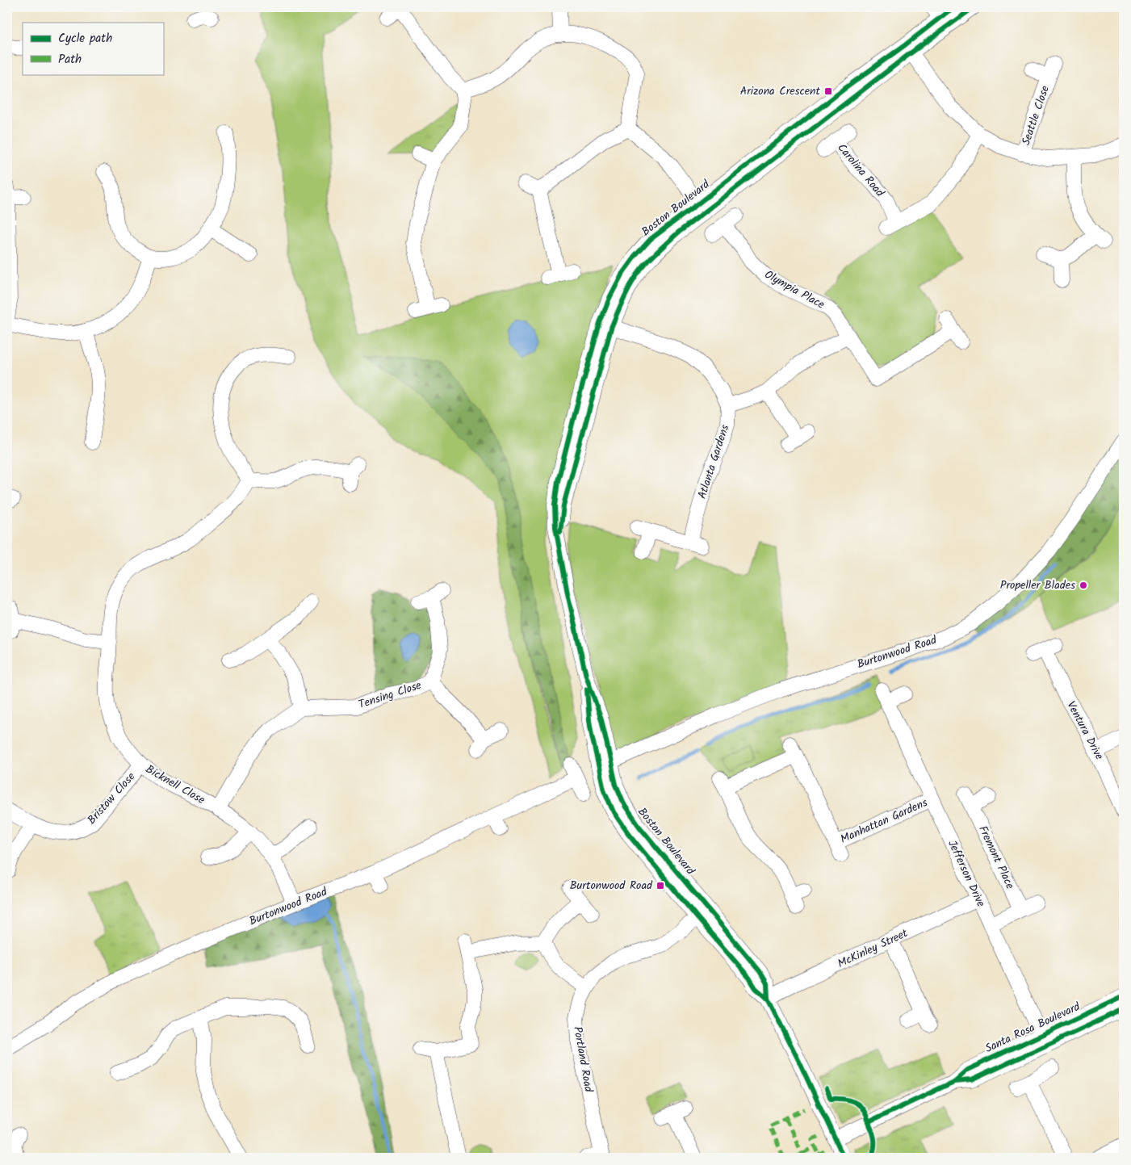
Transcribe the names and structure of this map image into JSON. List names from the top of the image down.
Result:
{
  "streets": {
    "street": [
      "Seattle Close",
      "Carolina Road",
      "Boston Boulevard",
      "Olympia Place",
      "Atlanta Gardens",
      "Burtonwood Road",
      "Tensing Close",
      "Ventura Drive",
      "Bicknell Close",
      "Bristow Close",
      "Manhattan Gardens",
      "Fremont Place",
      "Jefferson Drive",
      "McKinley Street",
      "Santa Rosa Boulevard",
      "Portland Road"
    ]
  },
  "crossings": [
    ["Boston Boulevard", "Burtonwood Road"],
    ["Boston Boulevard", "McKinley Street"],
    ["Boston Boulevard", "Santa Rosa Boulevard"],
    ["Boston Boulevard", "Portland Road"],
    ["Burtonwood Road", "Bicknell Close"],
    ["Bicknell Close", "Bristow Close"],
    ["Manhattan Gardens", "Jefferson Drive"],
    ["Jefferson Drive", "McKinley Street"],
    ["Jefferson Drive", "Santa Rosa Boulevard"]
  ],
  "places": {
    "transit": ["Arizona Crescent", "Burtonwood Road"],
    "other": ["Propeller Blades"]
  },
  "legend": ["Cycle path", "Path"]
}
